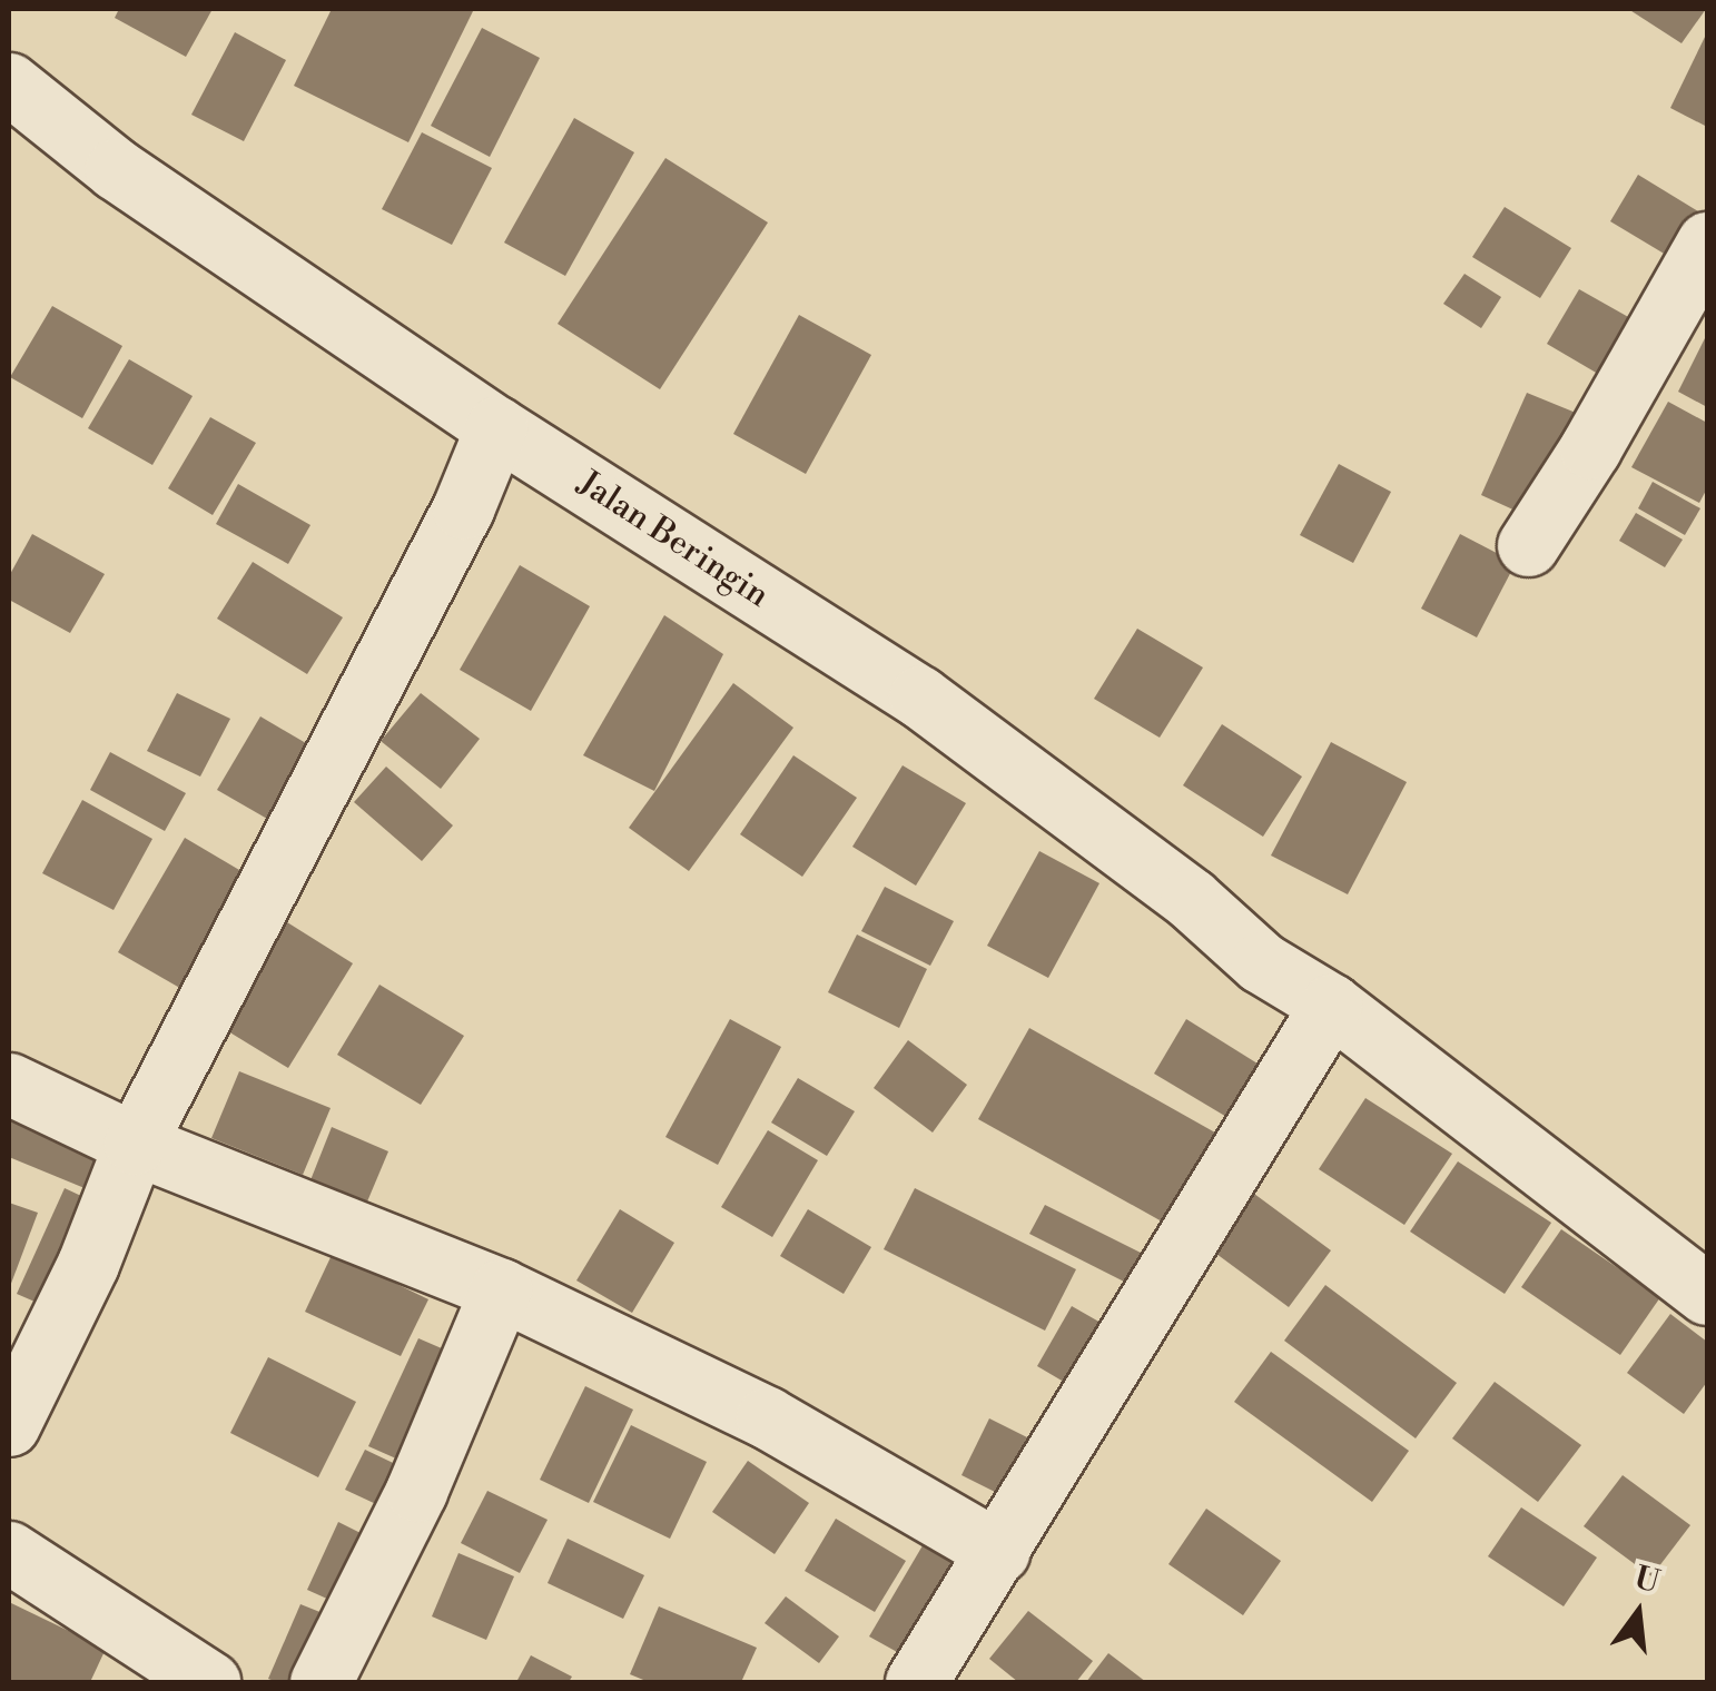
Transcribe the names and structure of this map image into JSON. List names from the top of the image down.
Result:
{
  "streets": {
    "street": ["Jalan Beringin"]
  },
  "north": "top"
}
